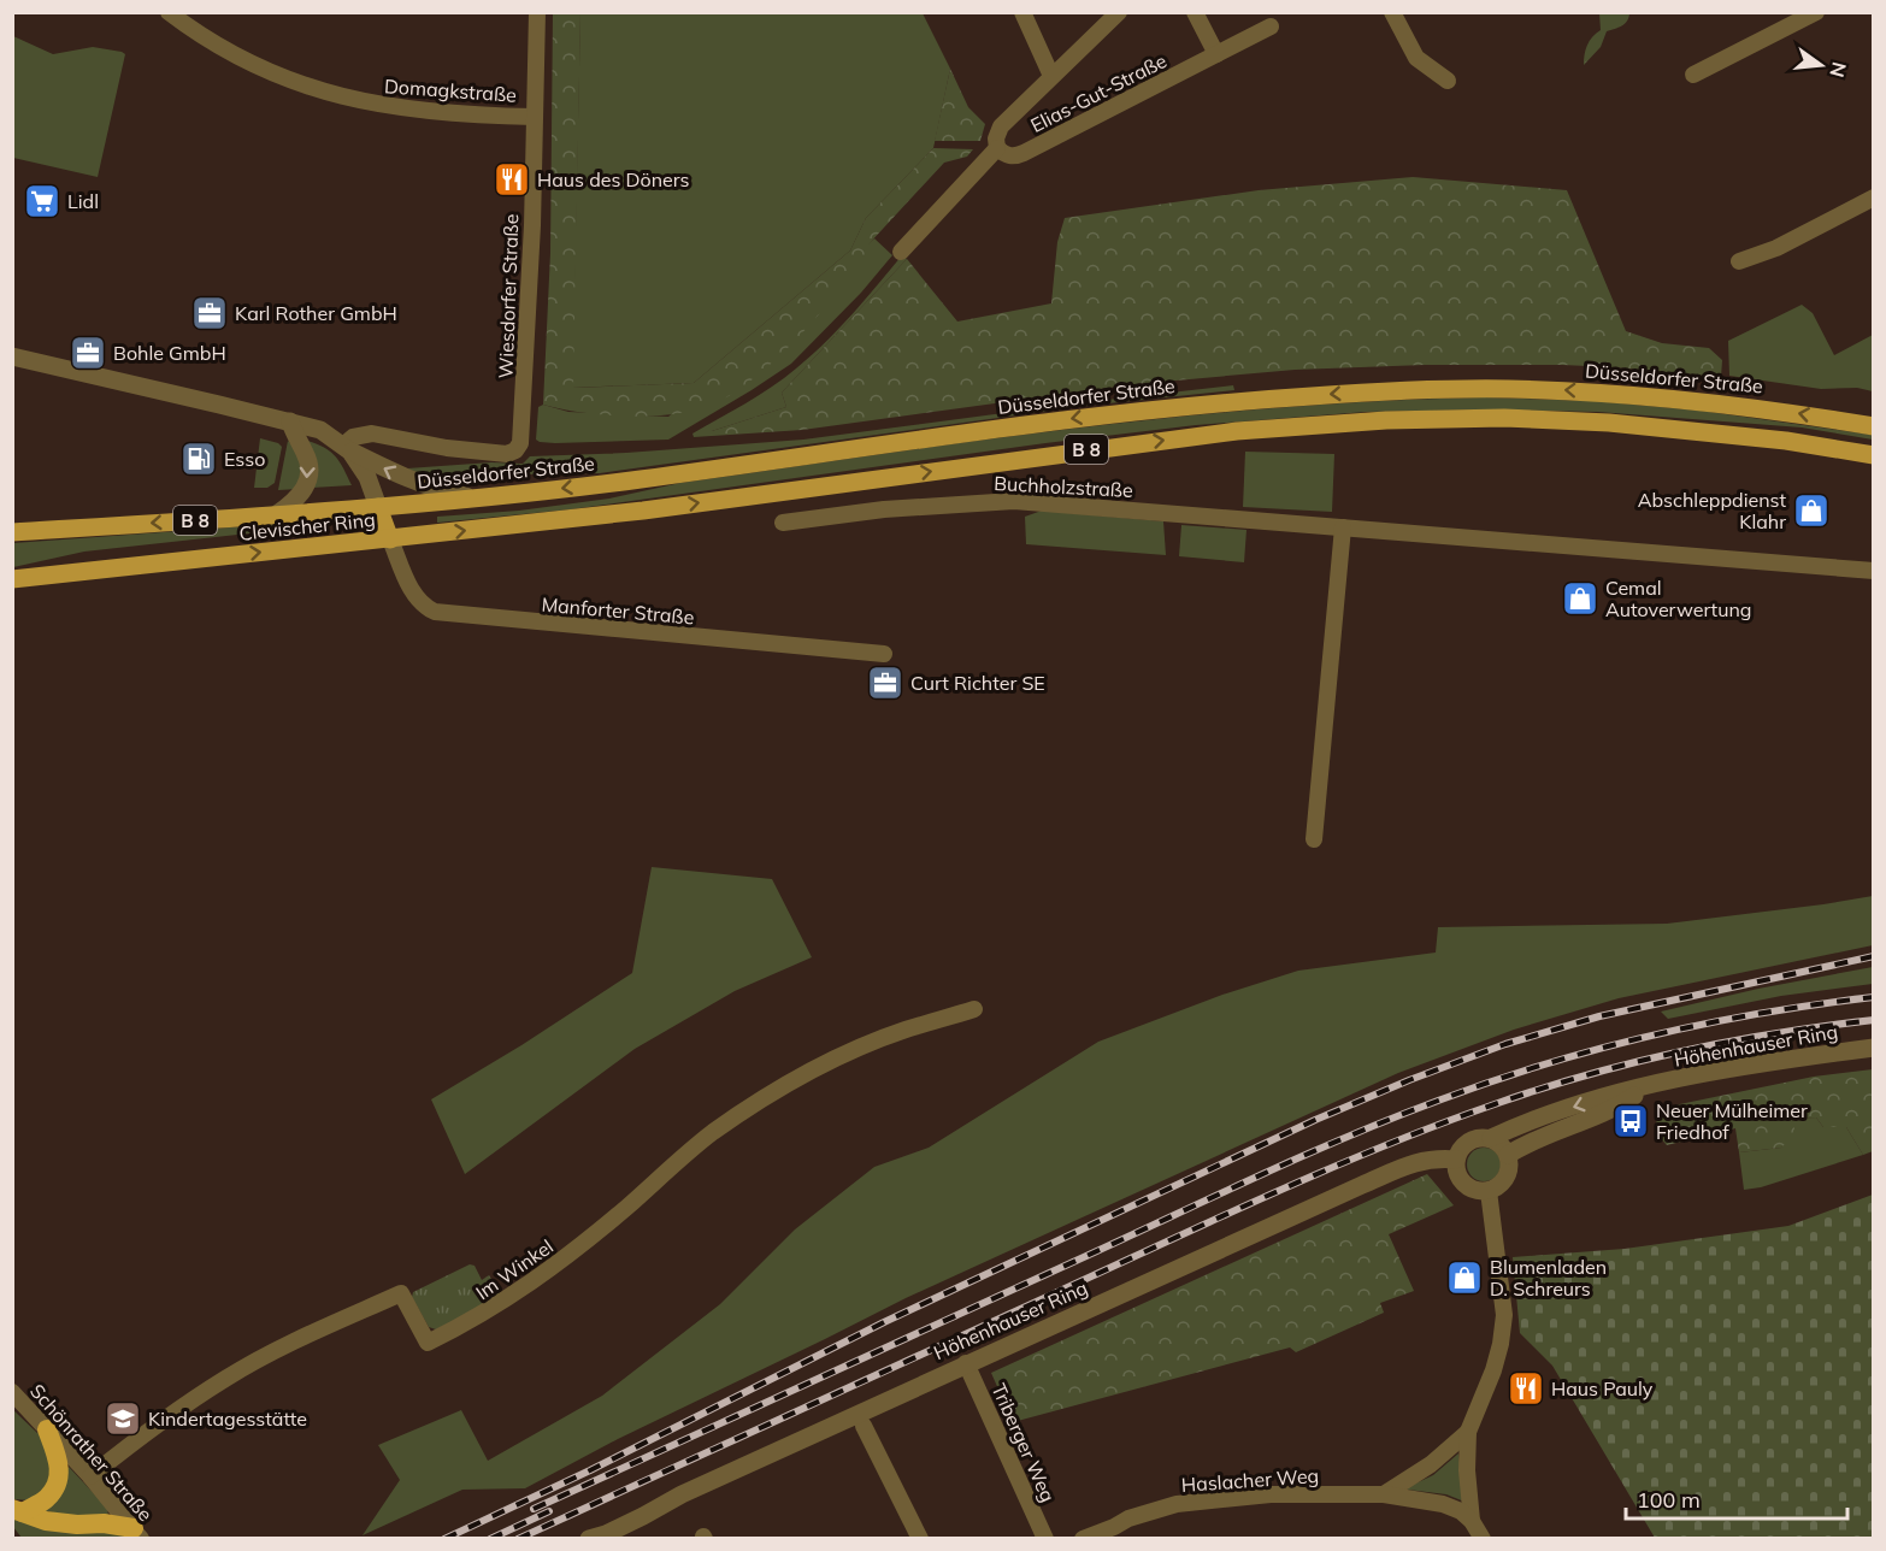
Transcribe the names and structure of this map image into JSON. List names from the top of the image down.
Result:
{
  "streets": {
    "main road": ["Düsseldorfer Straße", "B 8", "Clevischer Ring"],
    "street": [
      "Domagkstraße",
      "Elias-Gut-Straße",
      "Wiesdorfer Straße",
      "Buchholzstraße",
      "Manforter Straße",
      "Höhenhauser Ring",
      "Im Winkel",
      "Triberger Weg",
      "Schönrather Straße",
      "Haslacher Weg"
    ]
  },
  "crossings": [
    ["Domagkstraße", "Wiesdorfer Straße"],
    ["Wiesdorfer Straße", "Düsseldorfer Straße"],
    ["Düsseldorfer Straße", "Clevischer Ring"],
    ["B 8", "Clevischer Ring"],
    ["B 8", "Manforter Straße"],
    ["Clevischer Ring", "Manforter Straße"],
    ["Höhenhauser Ring", "Triberger Weg"],
    ["Höhenhauser Ring", "Haslacher Weg"],
    ["Im Winkel", "Schönrather Straße"]
  ],
  "one_way": ["Düsseldorfer Straße"],
  "places": {
    "restaurant": ["Haus des Döners", "Haus Pauly"],
    "supermarket": ["Lidl"],
    "office": ["Karl Rother GmbH", "Bohle GmbH", "Curt Richter SE"],
    "fuel station": ["Esso"],
    "shop": ["Abschleppdienst Klahr", "Cemal Autoverwertung", "Blumenladen D. Schreurs"],
    "bus stop": ["Neuer Mülheimer Friedhof"],
    "school or university": ["Kindertagesstätte"]
  },
  "scale_bar": "100 m",
  "north": "right"
}
